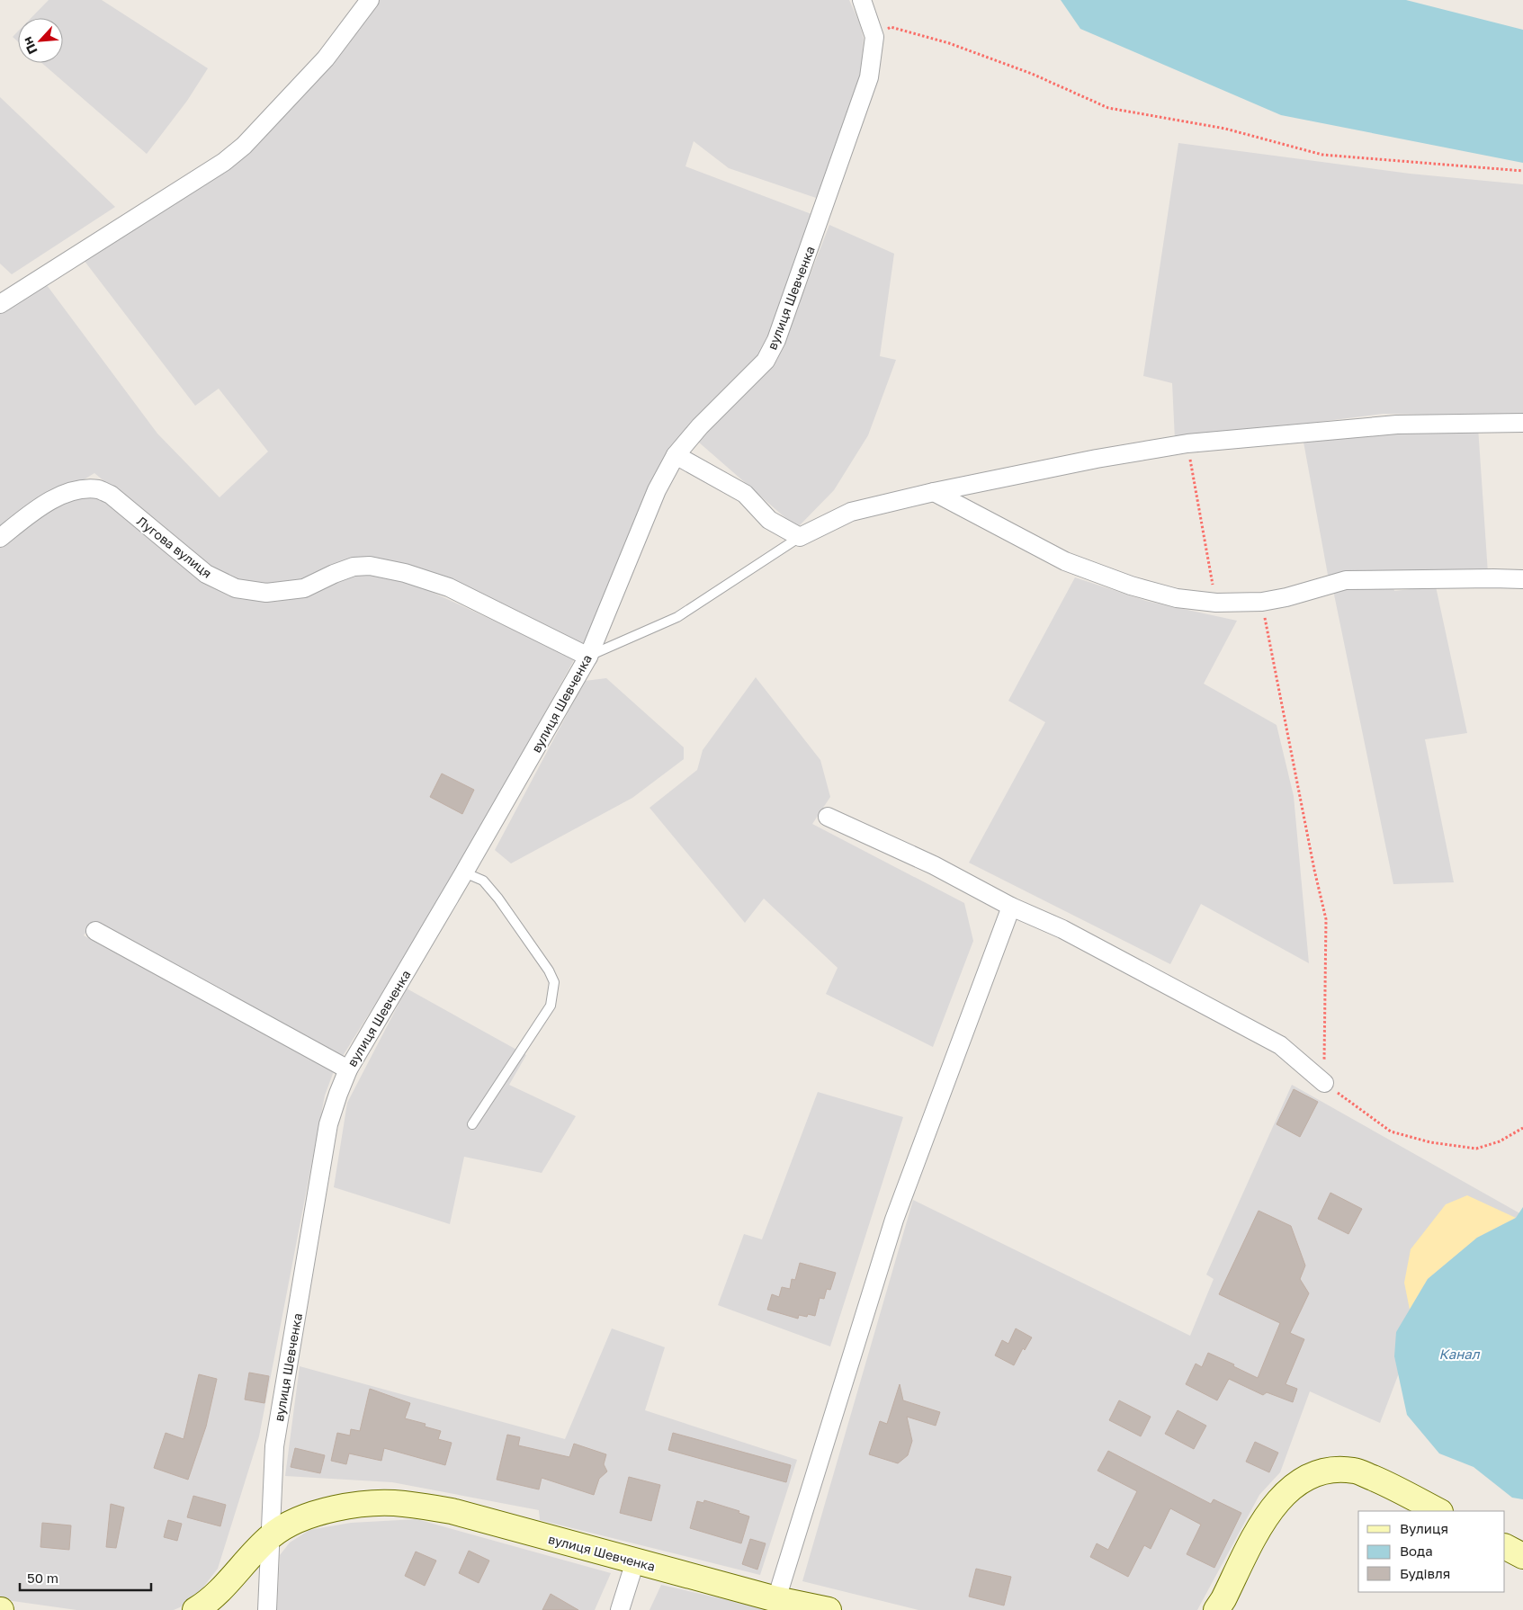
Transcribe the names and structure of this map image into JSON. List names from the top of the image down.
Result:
{
  "streets": {
    "street": ["вулиця Шевченка", "Лугова вулиця"]
  },
  "crossings": [
    ["вулиця Шевченка", "Лугова вулиця"]
  ],
  "water": ["Канал"],
  "legend": ["Вулиця", "Вода", "Будівля"],
  "scale_bar": "50 m",
  "north": "bottom left"
}
